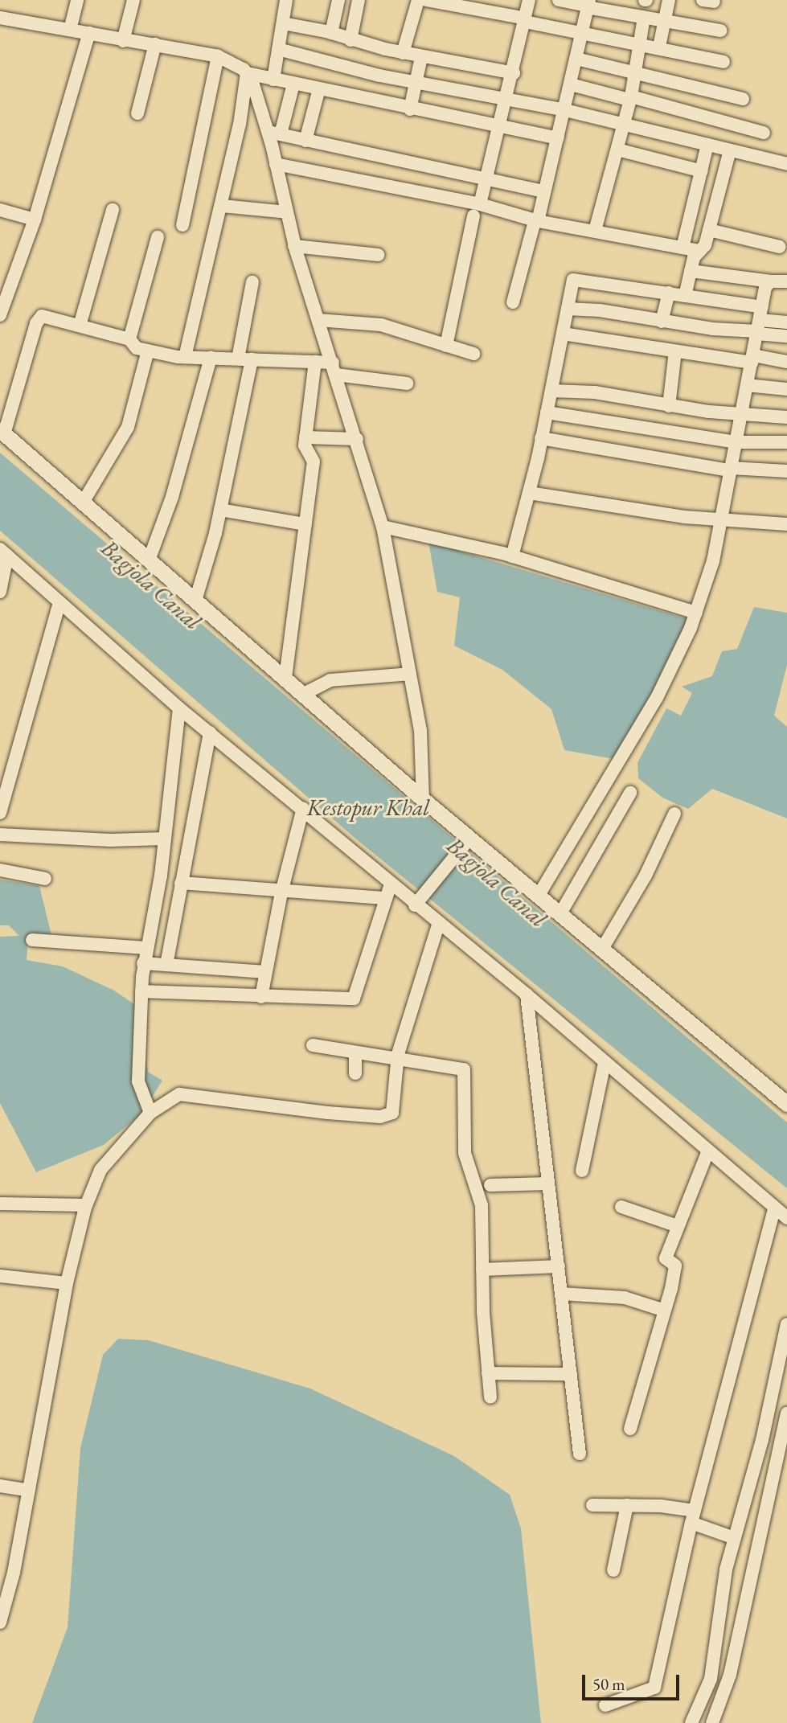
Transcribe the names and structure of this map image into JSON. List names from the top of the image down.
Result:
{
  "water": ["Bagjola Canal", "Kestopur Khal"],
  "scale_bar": "50 m"
}
